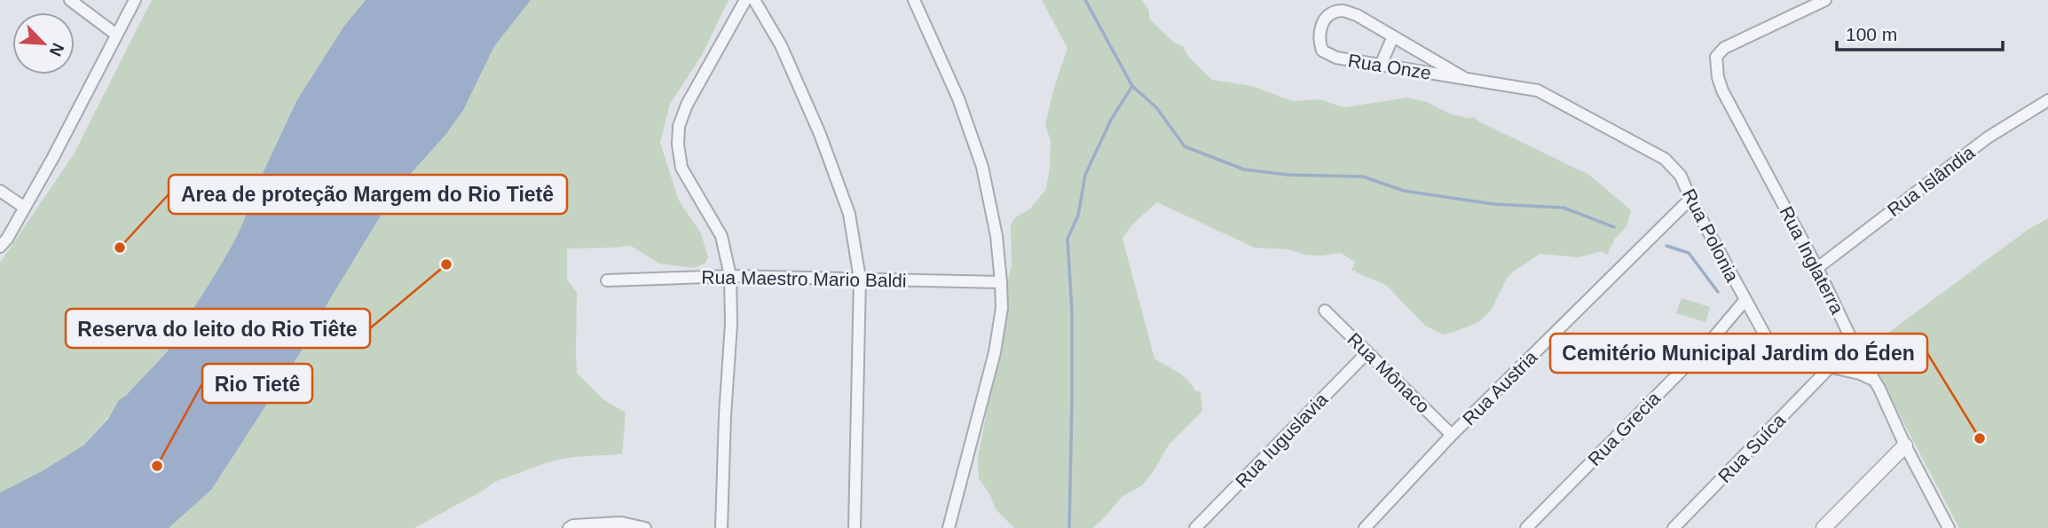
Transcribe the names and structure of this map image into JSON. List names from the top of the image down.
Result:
{
  "streets": {
    "street": [
      "Rua Onze",
      "Rua Islândia",
      "Rua Polonia",
      "Rua Inglaterra",
      "Rua Maestro Mario Baldi",
      "Rua Mônaco",
      "Rua Austria",
      "Rua Grecia",
      "Rua Iuguslavia",
      "Rua Suíca"
    ]
  },
  "crossings": [
    ["Rua Onze", "Rua Polonia"],
    ["Rua Islândia", "Rua Inglaterra"],
    ["Rua Polonia", "Rua Austria"],
    ["Rua Polonia", "Rua Grecia"],
    ["Rua Mônaco", "Rua Austria"],
    ["Rua Mônaco", "Rua Iuguslavia"]
  ],
  "places": [
    "Area de proteção Margem do Rio Tietê",
    "Reserva do leito do Rio Tiête",
    "Cemitério Municipal Jardim do Éden",
    "Rio Tietê"
  ],
  "scale_bar": "100 m",
  "north": "bottom right"
}
